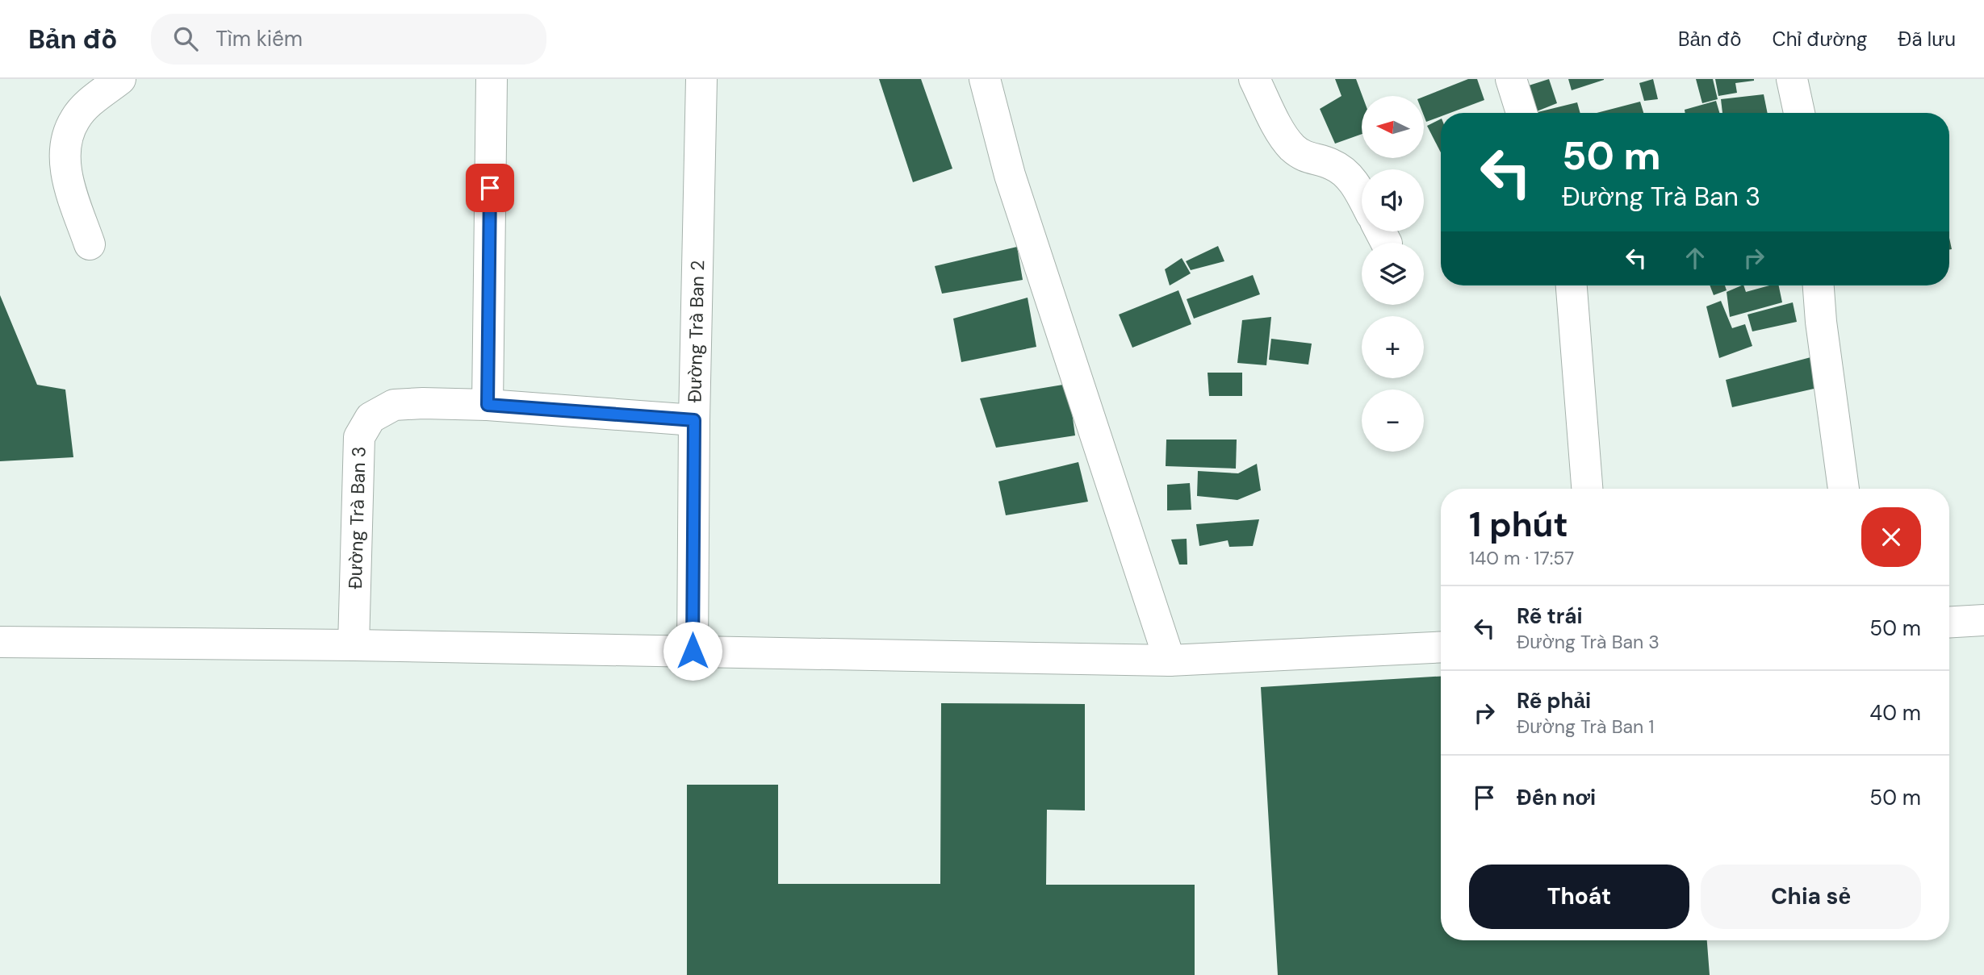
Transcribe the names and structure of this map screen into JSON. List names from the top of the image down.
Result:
{
  "streets": {
    "street": ["Đường Trà Ban 2", "Đường Trà Ban 3"]
  },
  "crossings": [
    ["Đường Trà Ban 2", "Đường Trà Ban 3"]
  ],
  "north": "left",
  "page": {
    "header": "Bản đồ",
    "search": "Tìm kiếm",
    "nav": ["Bản đồ", "Chỉ đường", "Đã lưu"],
    "map_buttons": ["+", "−"],
    "turn": ["50 m", "Đường Trà Ban 3"],
    "heading": ["1 phút", "140 m · 17:57"],
    "list": [
      {
        "name": "Rẽ trái",
        "note": "Đường Trà Ban 3",
        "value": "50 m"
      },
      {
        "name": "Rẽ phải",
        "note": "Đường Trà Ban 1",
        "value": "40 m"
      },
      {
        "name": "Đến nơi",
        "value": "50 m"
      }
    ],
    "buttons": ["Thoát", "Chia sẻ"]
  }
}
